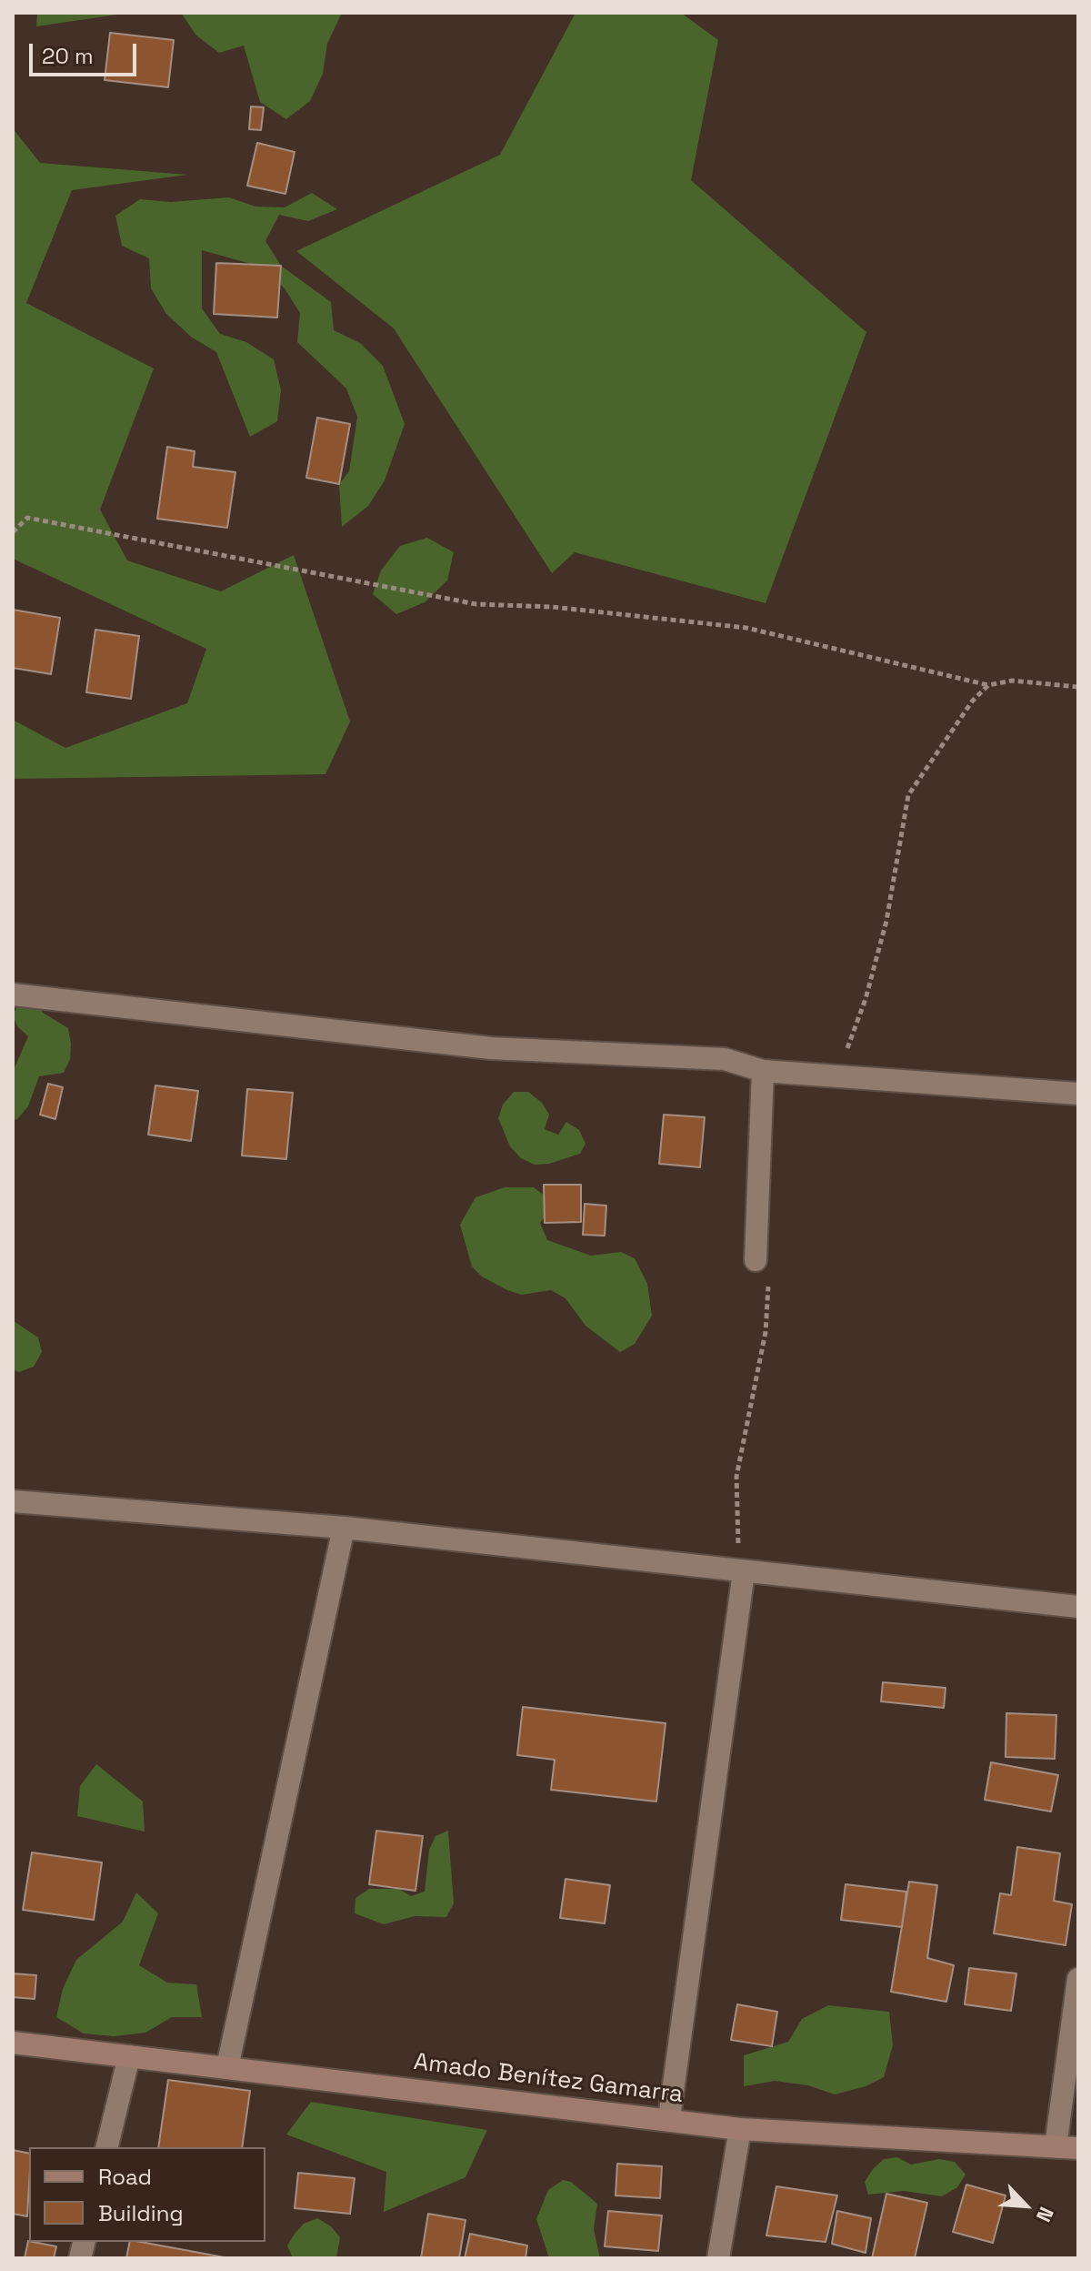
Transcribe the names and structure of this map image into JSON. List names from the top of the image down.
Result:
{
  "streets": {
    "main road": ["Amado Benítez Gamarra"]
  },
  "legend": ["Road", "Building"],
  "scale_bar": "20 m",
  "north": "bottom right"
}
